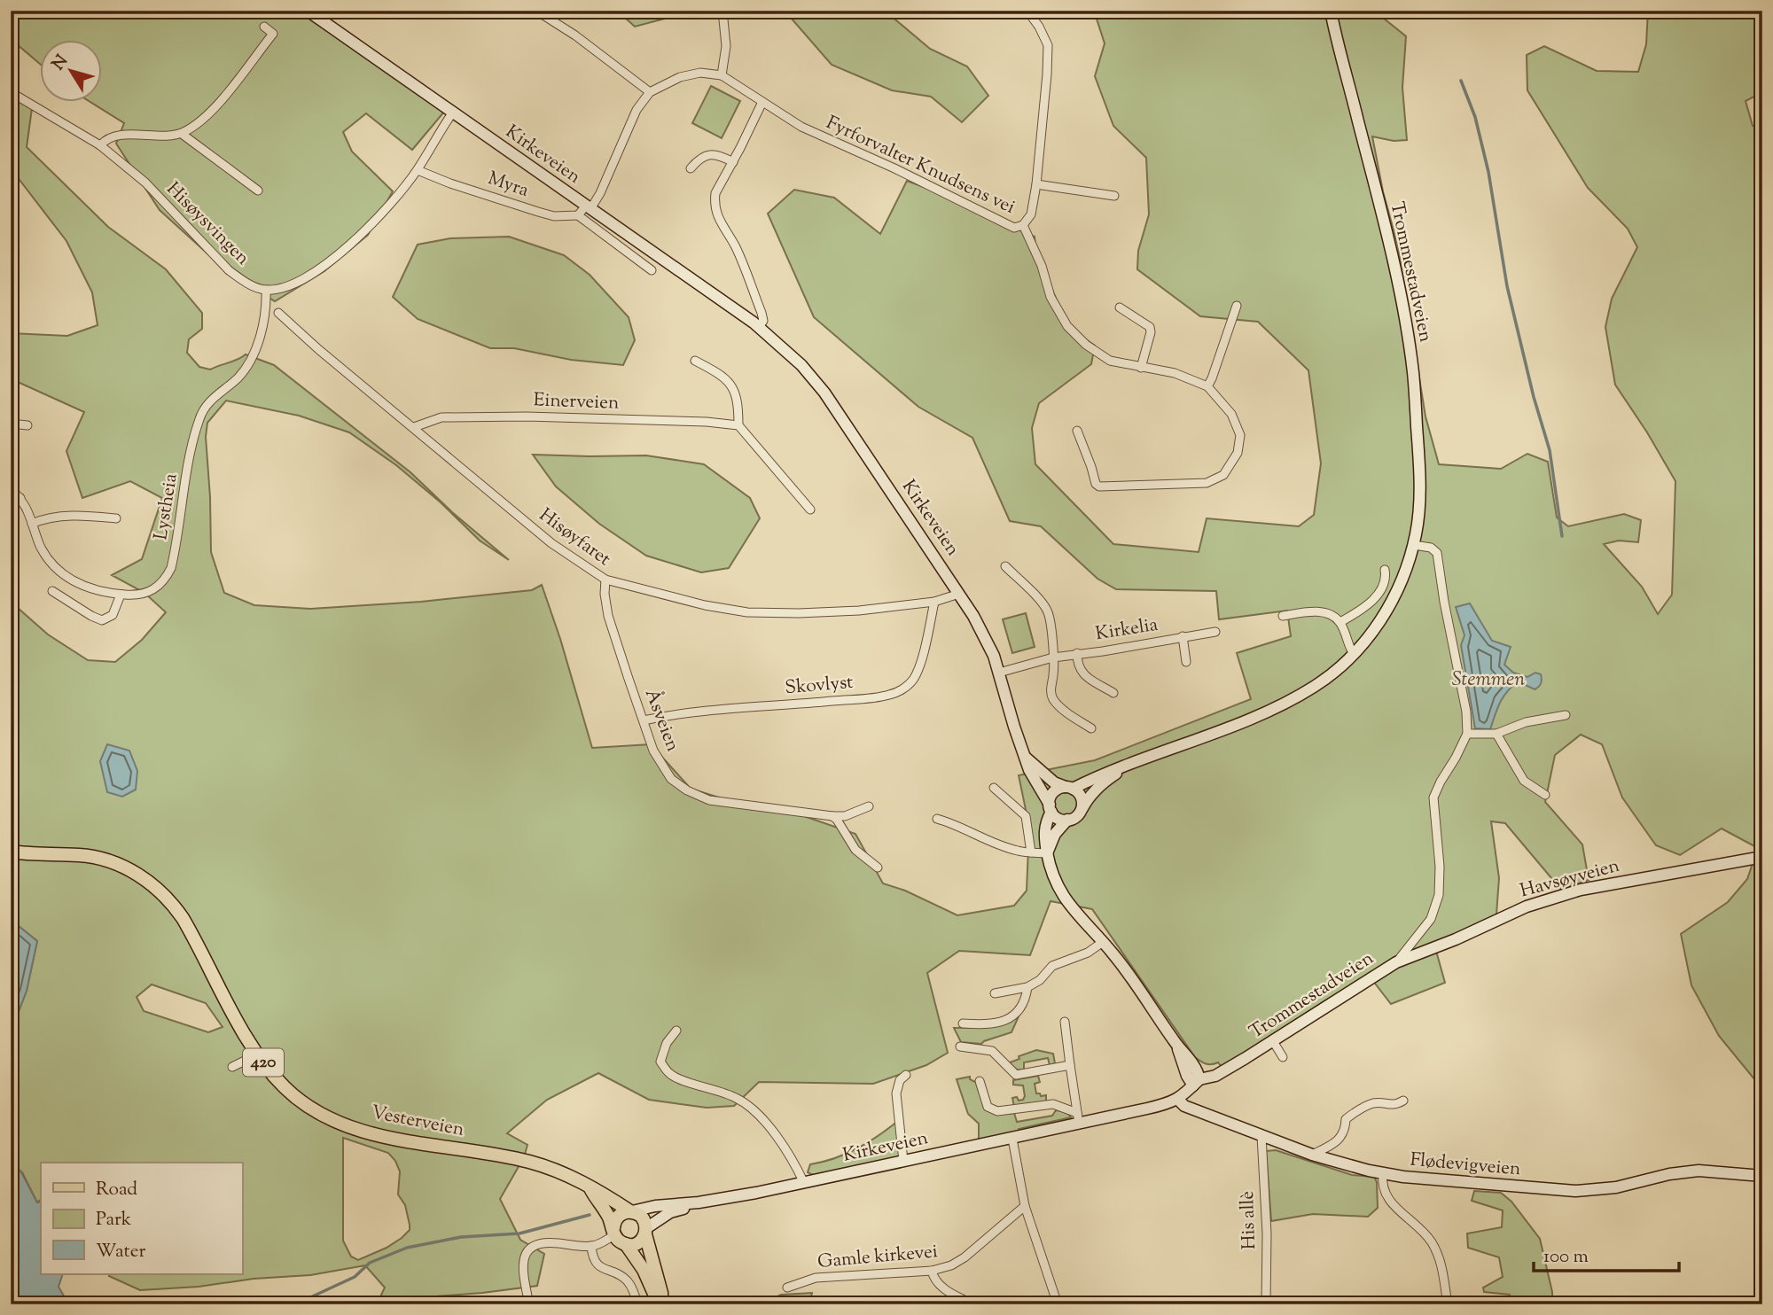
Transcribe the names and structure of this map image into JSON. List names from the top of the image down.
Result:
{
  "streets": {
    "main road": [
      "Kirkeveien",
      "Trommestadveien",
      "Havsøyveien",
      "420",
      "Vesterveien",
      "Flødevigveien"
    ],
    "street": [
      "Fyrforvalter Knudsens vei",
      "Myra",
      "Hisøysvingen",
      "Einerveien",
      "Lystheia",
      "Hisøyfaret",
      "Kirkelia",
      "Skovlyst",
      "Åsveien",
      "His allè",
      "Gamle kirkevei"
    ]
  },
  "crossings": [
    ["Kirkeveien", "Trommestadveien"],
    ["Kirkeveien", "Hisøyfaret"],
    ["Kirkeveien", "Kirkelia"],
    ["Kirkeveien", "420"],
    ["Kirkeveien", "Vesterveien"],
    ["Kirkeveien", "Flødevigveien"],
    ["Hisøysvingen", "Lystheia"],
    ["Trommestadveien", "Havsøyveien"],
    ["Einerveien", "Hisøyfaret"],
    ["Hisøyfaret", "Skovlyst"],
    ["Hisøyfaret", "Åsveien"],
    ["Skovlyst", "Åsveien"],
    ["420", "Vesterveien"],
    ["Flødevigveien", "His allè"]
  ],
  "water": ["Stemmen"],
  "legend": ["Road", "Park", "Water"],
  "scale_bar": "100 m",
  "north": "top left"
}
